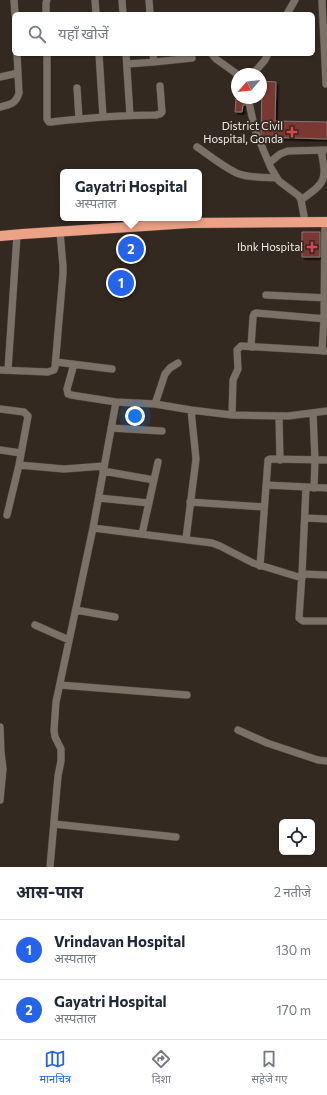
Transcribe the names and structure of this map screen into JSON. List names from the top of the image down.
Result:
{
  "places": {
    "health": ["District Civil Hospital, Gonda", "Ibnk Hospital"]
  },
  "north": "bottom left",
  "page": {
    "search": "यहाँ खोजें",
    "popup": ["Gayatri Hospital", "अस्पताल"],
    "pins": ["2", "1"],
    "heading": ["आस-पास", "2 नतीजे"],
    "list": [
      {
        "mark": "1",
        "name": "Vrindavan Hospital",
        "note": "अस्पताल",
        "value": "130 m"
      },
      {
        "mark": "2",
        "name": "Gayatri Hospital",
        "note": "अस्पताल",
        "value": "170 m"
      }
    ],
    "nav": ["मानचित्र", "दिशा", "सहेजे गए"]
  }
}
